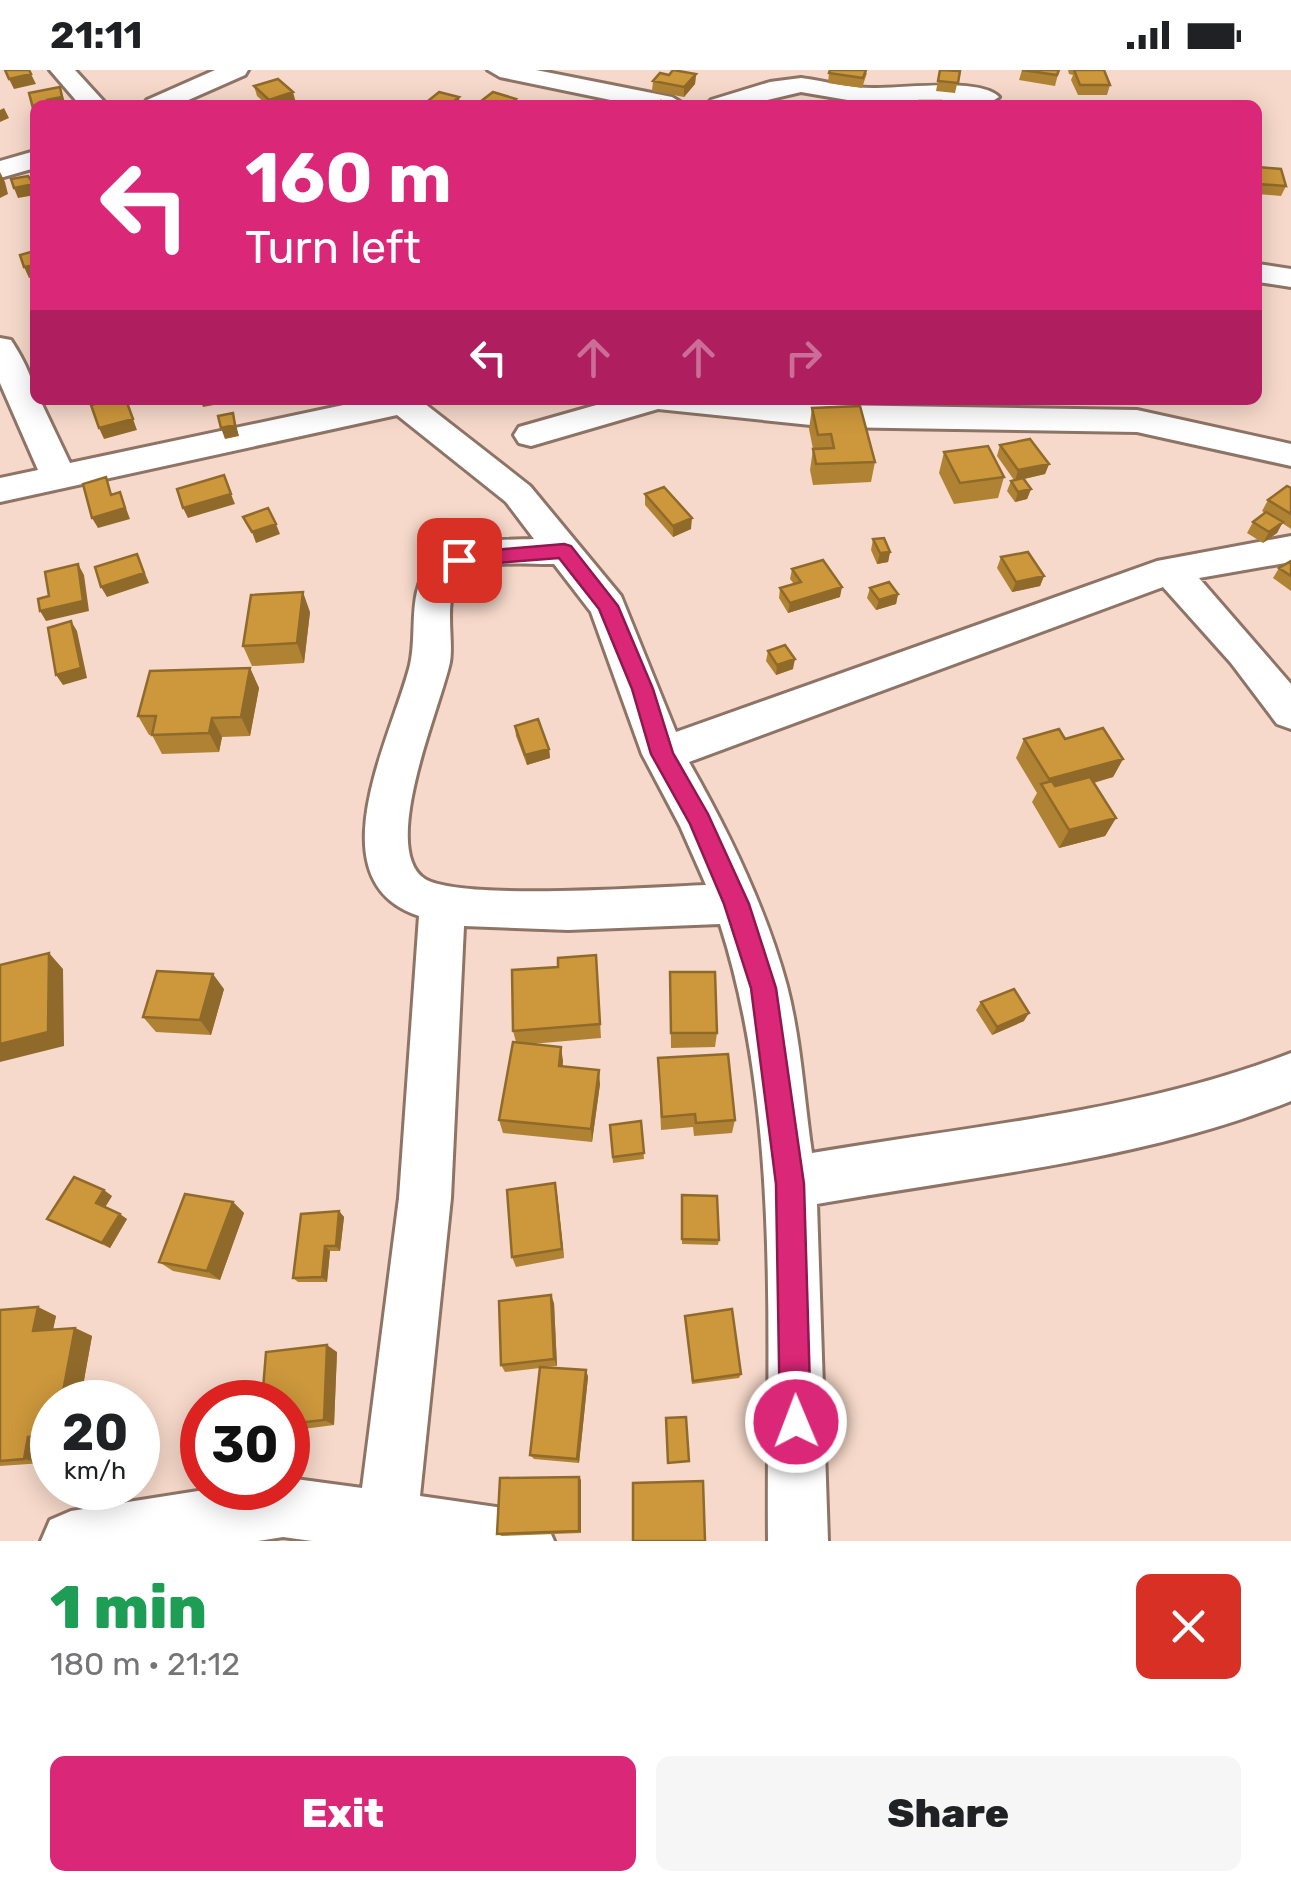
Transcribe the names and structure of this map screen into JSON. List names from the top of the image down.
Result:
{
  "page": {
    "status": "21:11",
    "turn": ["160 m", "Turn left"],
    "speed": "20 km/h",
    "limit": "30",
    "heading": ["1 min", "180 m · 21:12"],
    "buttons": ["Exit", "Share"]
  }
}
